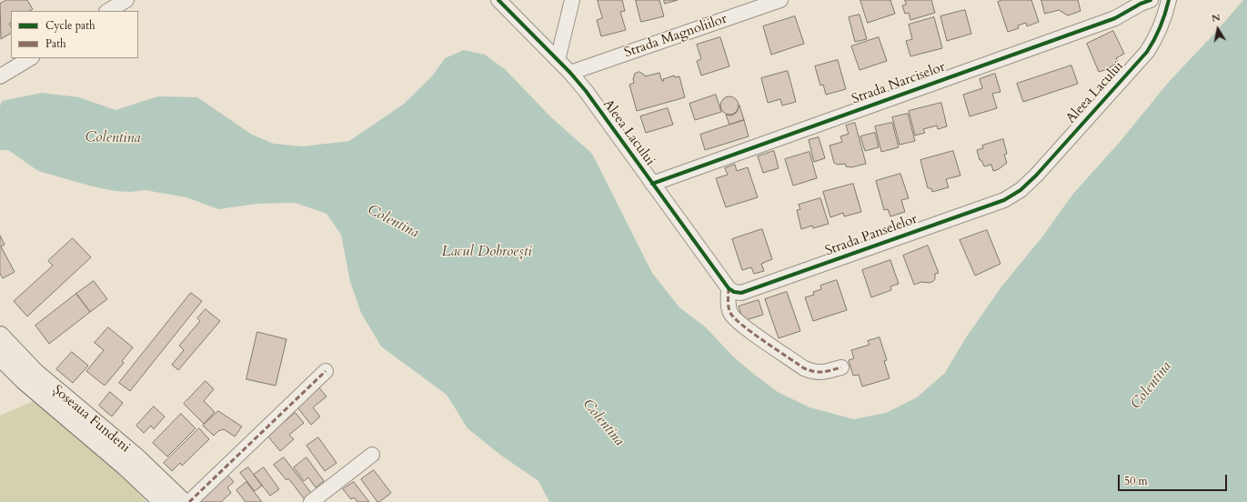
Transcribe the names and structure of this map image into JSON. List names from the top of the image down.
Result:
{
  "streets": {
    "main road": ["Șoseaua Fundeni"],
    "street": [
      "Strada Magnoliilor",
      "Strada Narciselor",
      "Aleea Lacului",
      "Strada Panselelor"
    ]
  },
  "crossings": [
    ["Strada Magnoliilor", "Aleea Lacului"],
    ["Strada Narciselor", "Aleea Lacului"],
    ["Aleea Lacului", "Strada Panselelor"]
  ],
  "water": ["Colentina", "Lacul Dobroești"],
  "legend": ["Cycle path", "Path"],
  "scale_bar": "50 m",
  "north": "top"
}
